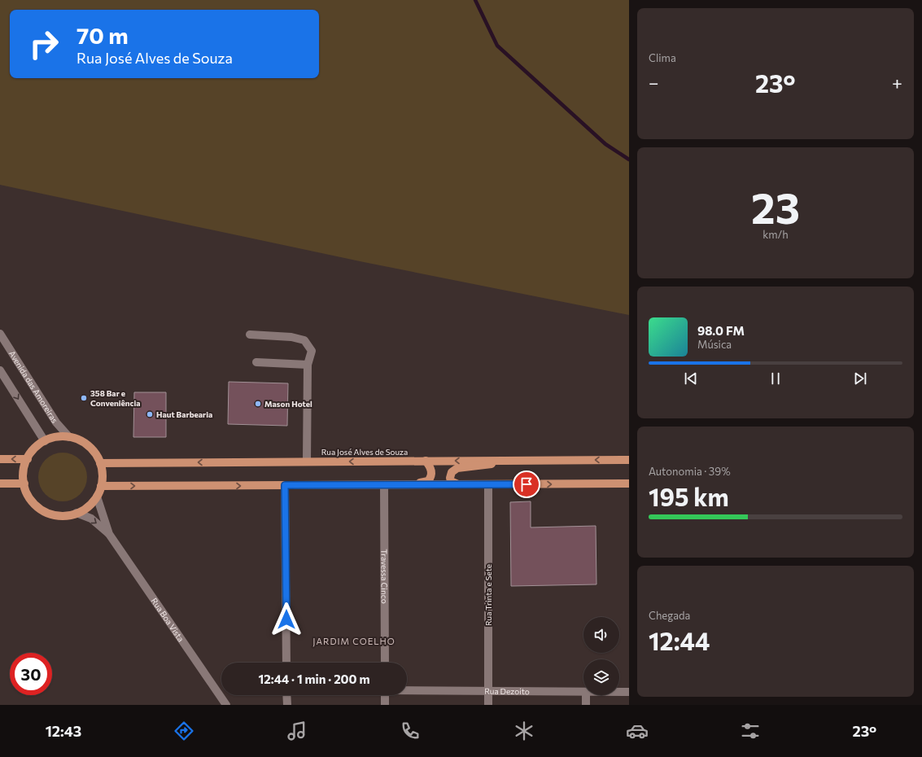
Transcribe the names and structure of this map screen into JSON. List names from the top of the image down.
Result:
{
  "streets": {
    "main road": ["Rua José Alves de Souza"],
    "street": [
      "Avenida das Amoreiras",
      "Travessa Cinco",
      "Rua Trinta e Sete",
      "Rua Boa Vista",
      "Rua Dezoito"
    ]
  },
  "crossings": [
    ["Avenida das Amoreiras", "Rua José Alves de Souza"],
    ["Avenida das Amoreiras", "Rua Boa Vista"],
    ["Rua José Alves de Souza", "Rua Boa Vista"],
    ["Rua Trinta e Sete", "Rua Dezoito"]
  ],
  "districts": ["JARDIM COELHO"],
  "places": ["358 Bar e Conveniência", "Mason Hotel", "Haut Barbearia"],
  "page": {
    "tile": [
      "Clima",
      ["23", "km/h"],
      ["Autonomia · 39%", "195 km"],
      ["Chegada", "12:44"]
    ],
    "turn": ["70 m", "Rua José Alves de Souza"],
    "heat": ["−", "23°", "+"],
    "song": ["98.0 FM", "Música"],
    "limit": "30",
    "trip": "12:44 · 1 min · 200 m",
    "tabs": ["12:43", "23°"]
  }
}
